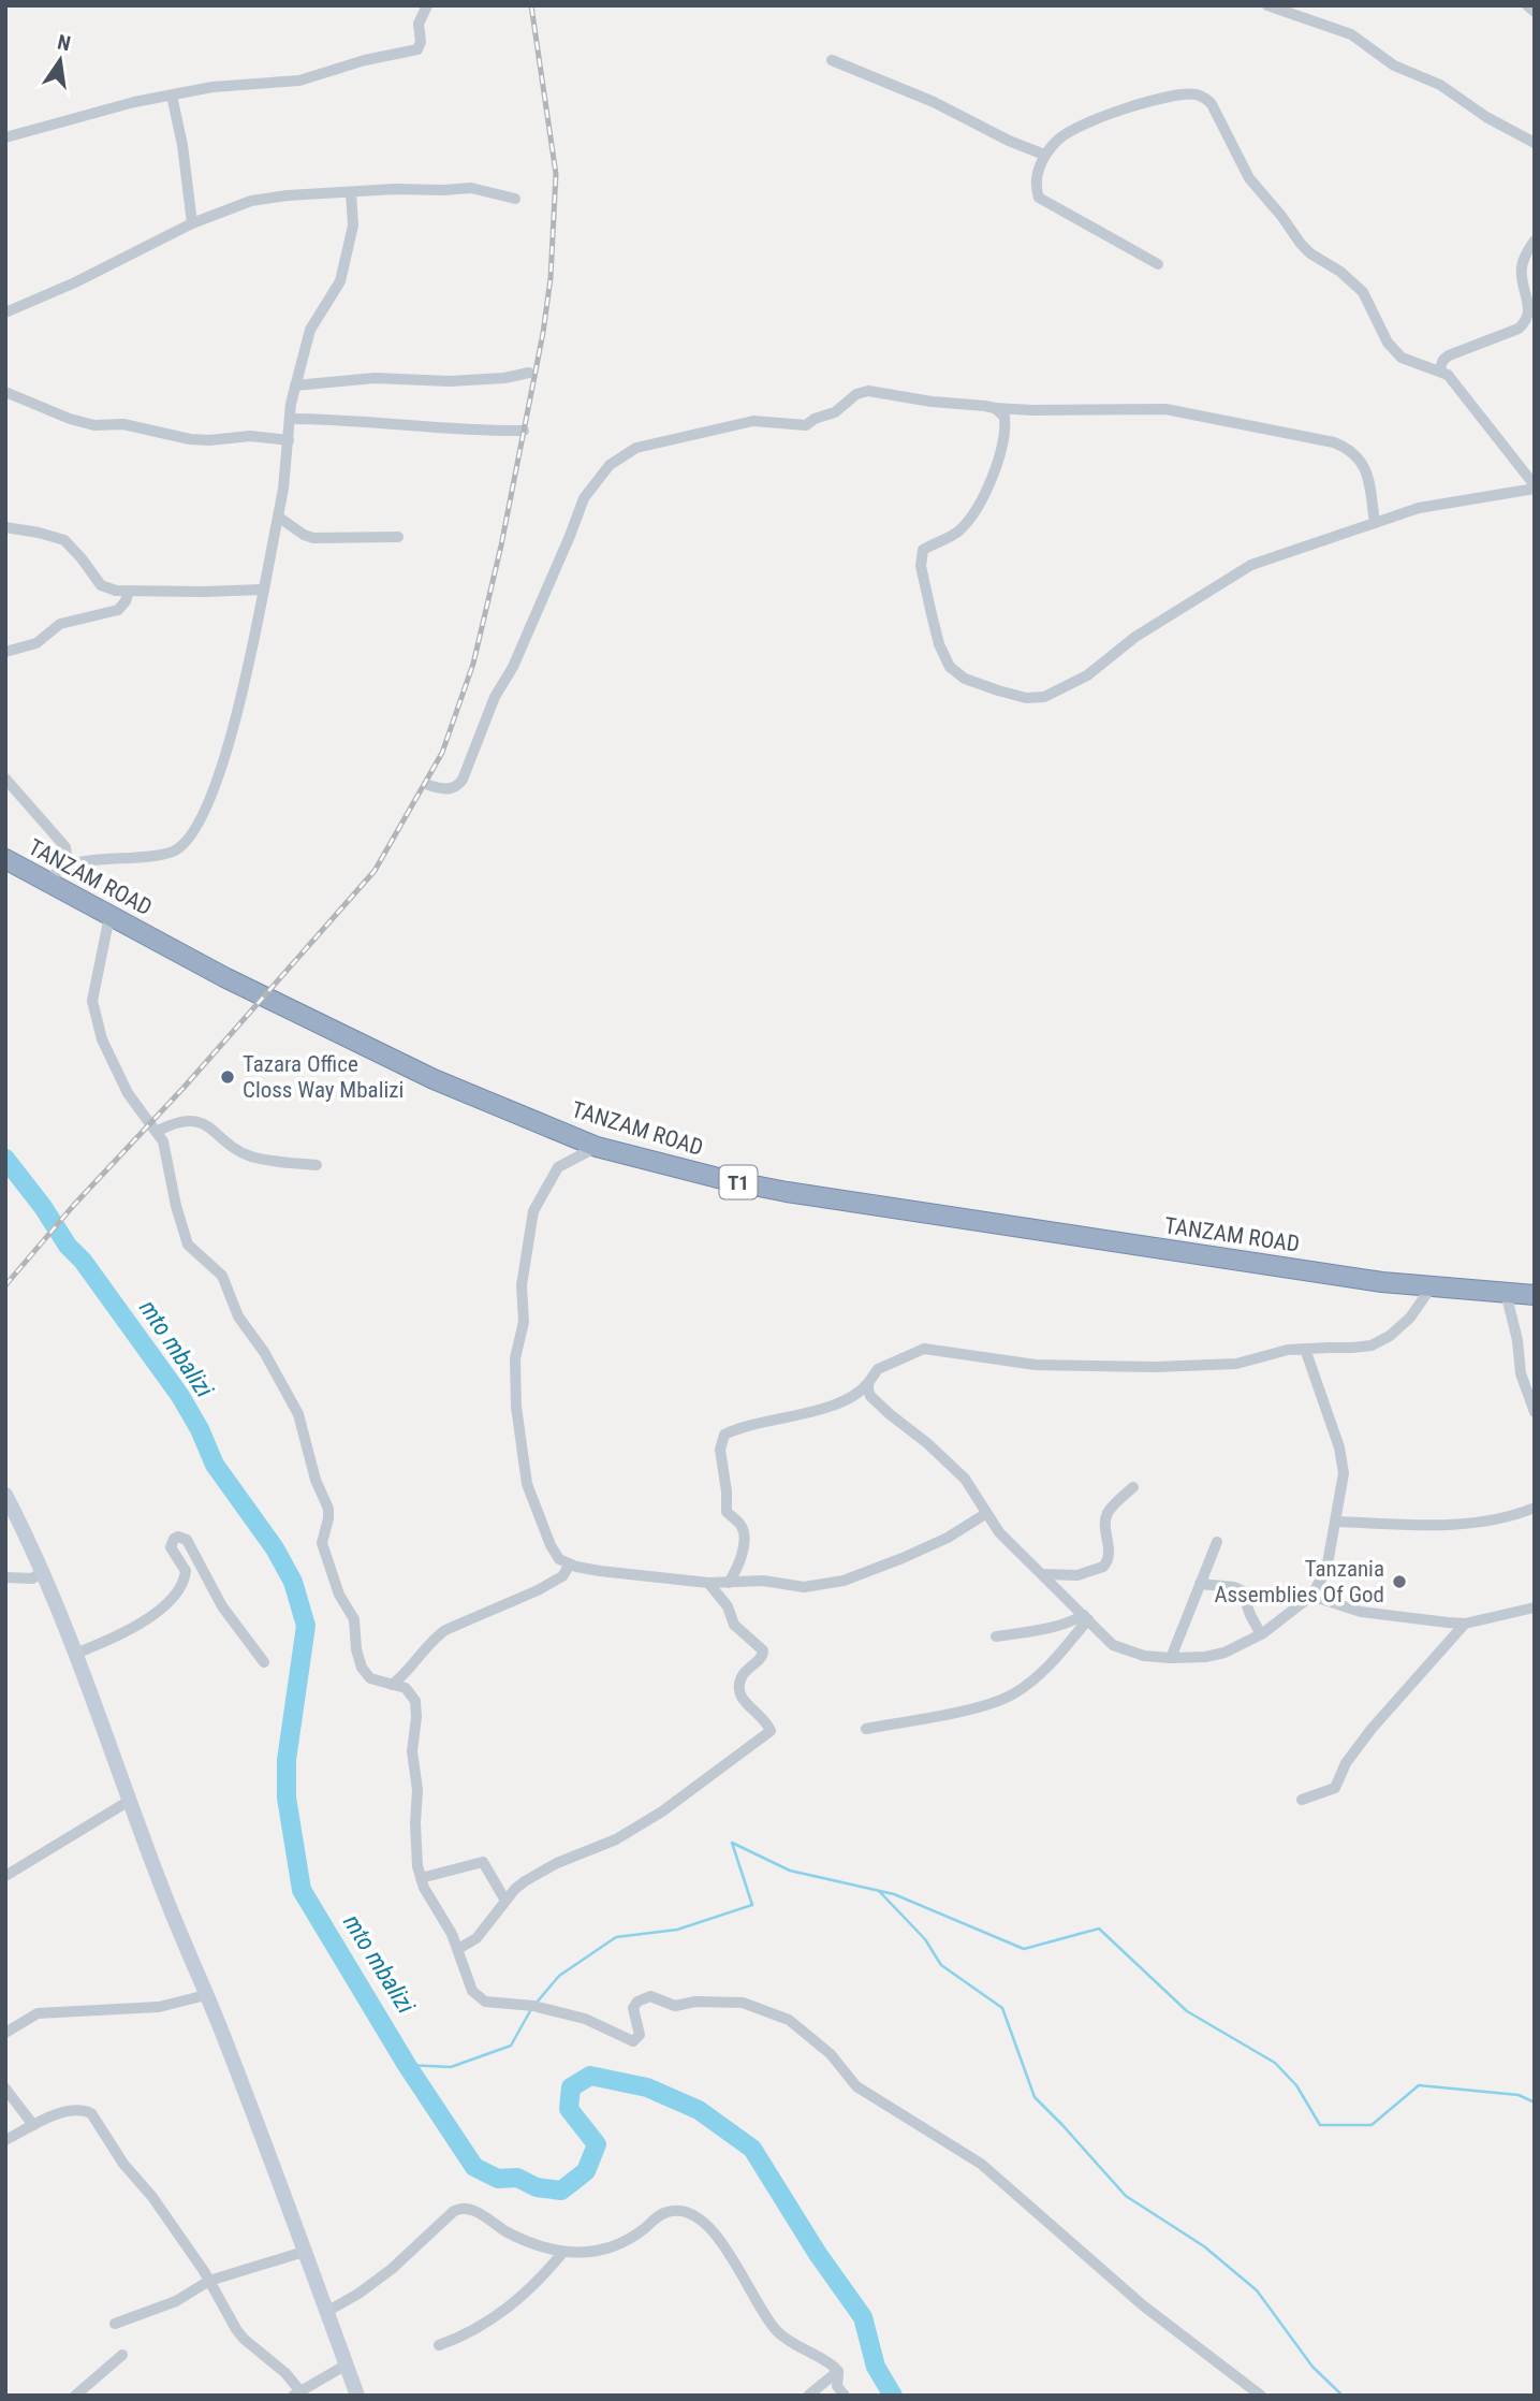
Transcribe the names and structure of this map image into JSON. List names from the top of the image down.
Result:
{
  "streets": {
    "highway": ["TANZAM ROAD", "T1"]
  },
  "water": ["mto mbalizi"],
  "places": ["Tazara Office Closs Way Mbalizi", "Tanzania Assemblies Of God"],
  "north": "top"
}
